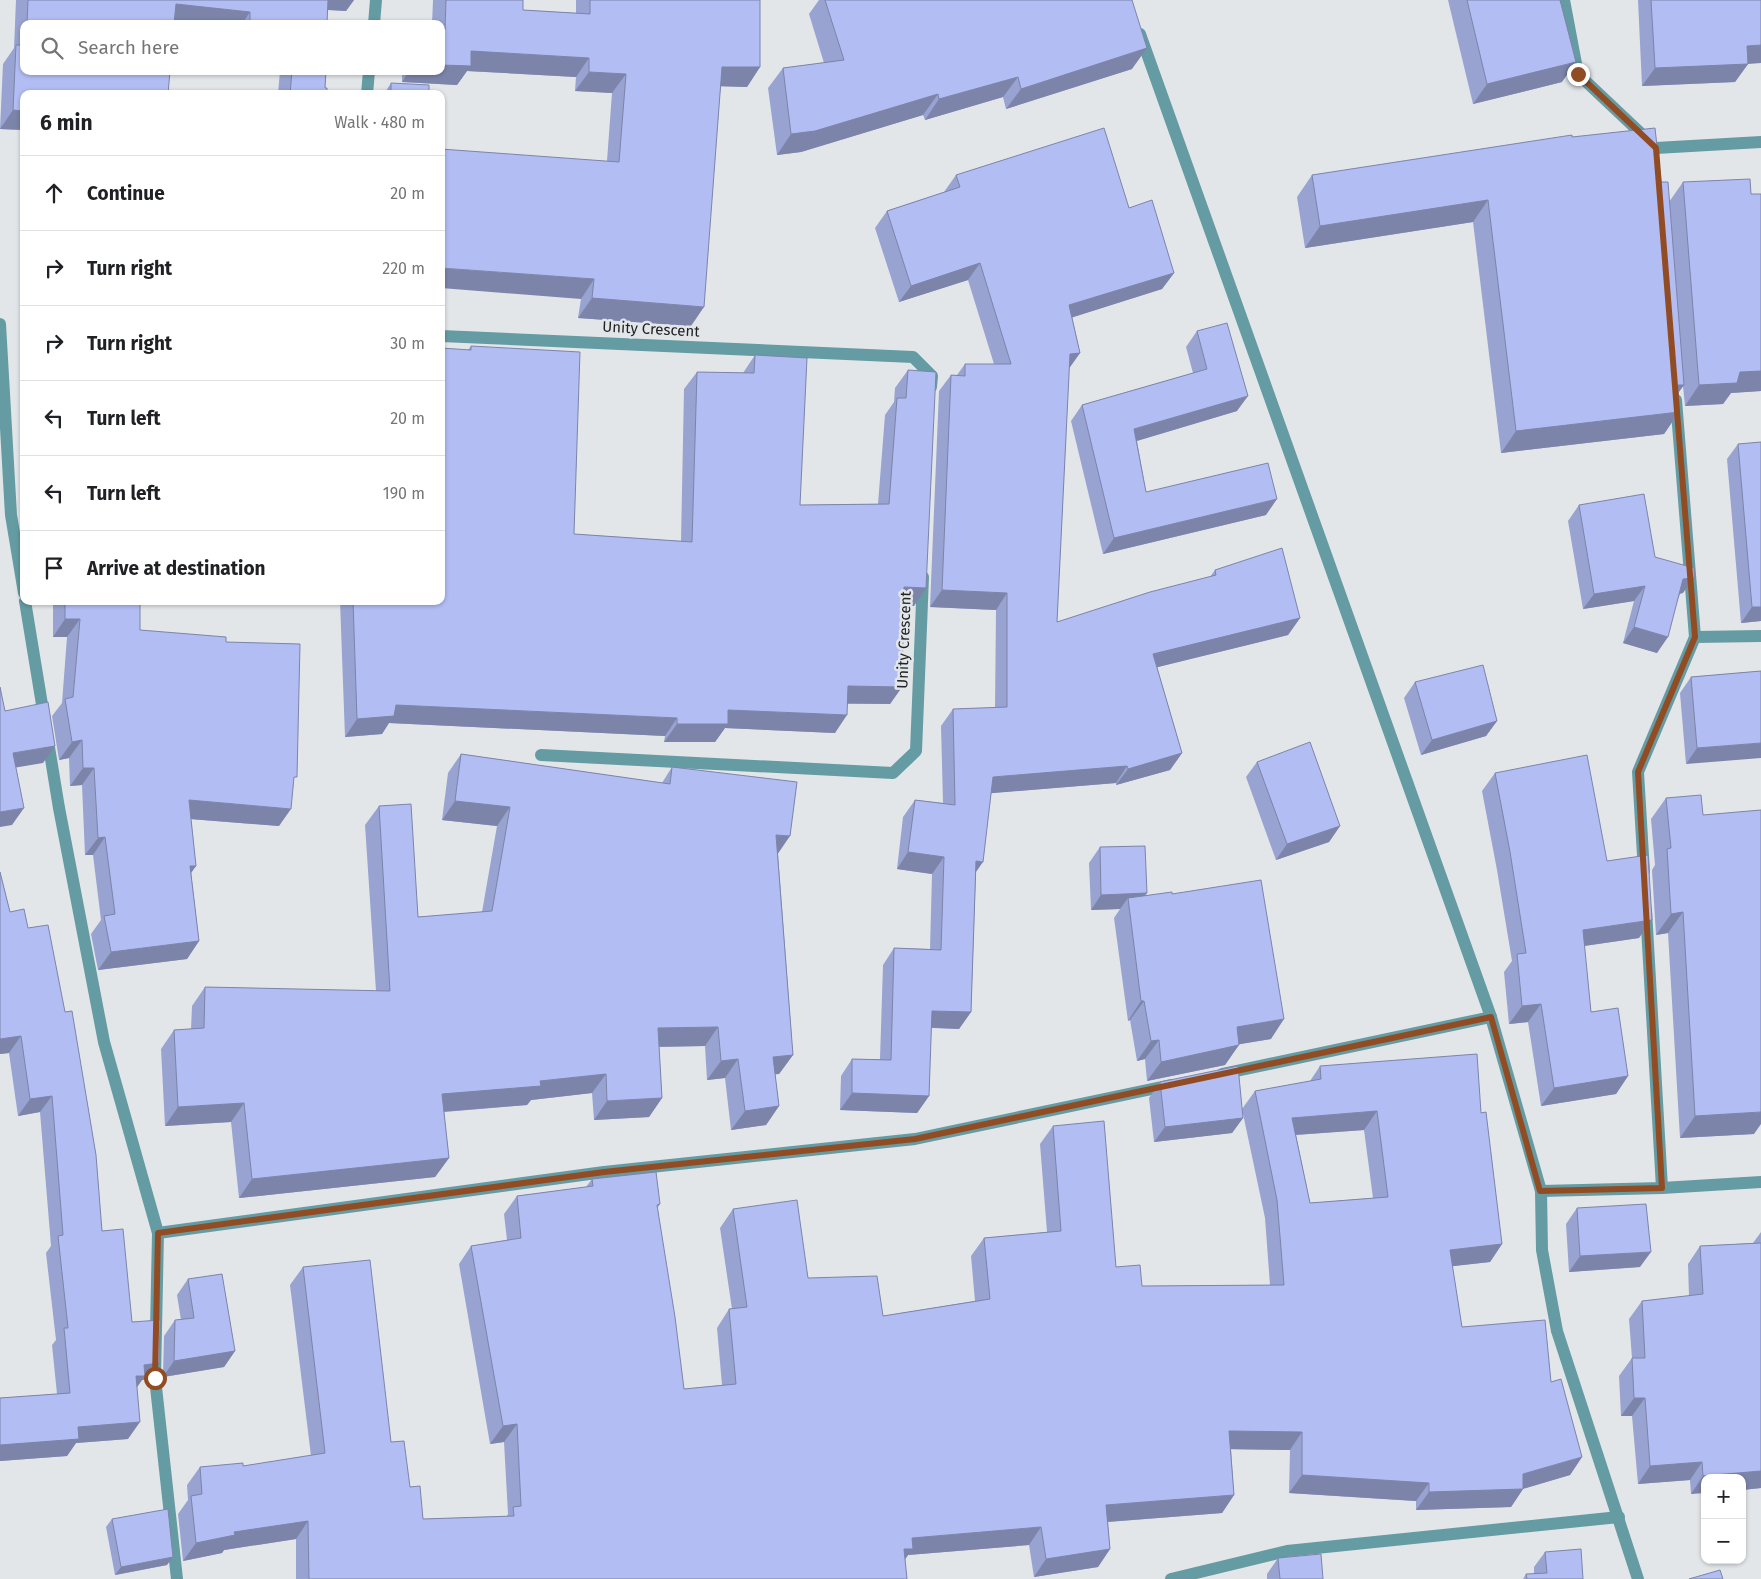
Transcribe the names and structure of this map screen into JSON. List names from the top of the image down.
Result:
{
  "streets": {
    "street": ["Unity Crescent"]
  },
  "page": {
    "search": "Search here",
    "heading": ["6 min", "Walk · 480 m"],
    "list": [
      ["Continue", "20 m"],
      ["Turn right", "220 m"],
      ["Turn right", "30 m"],
      ["Turn left", "20 m"],
      ["Turn left", "190 m"],
      "Arrive at destination"
    ],
    "map_buttons": ["+", "−"]
  }
}
